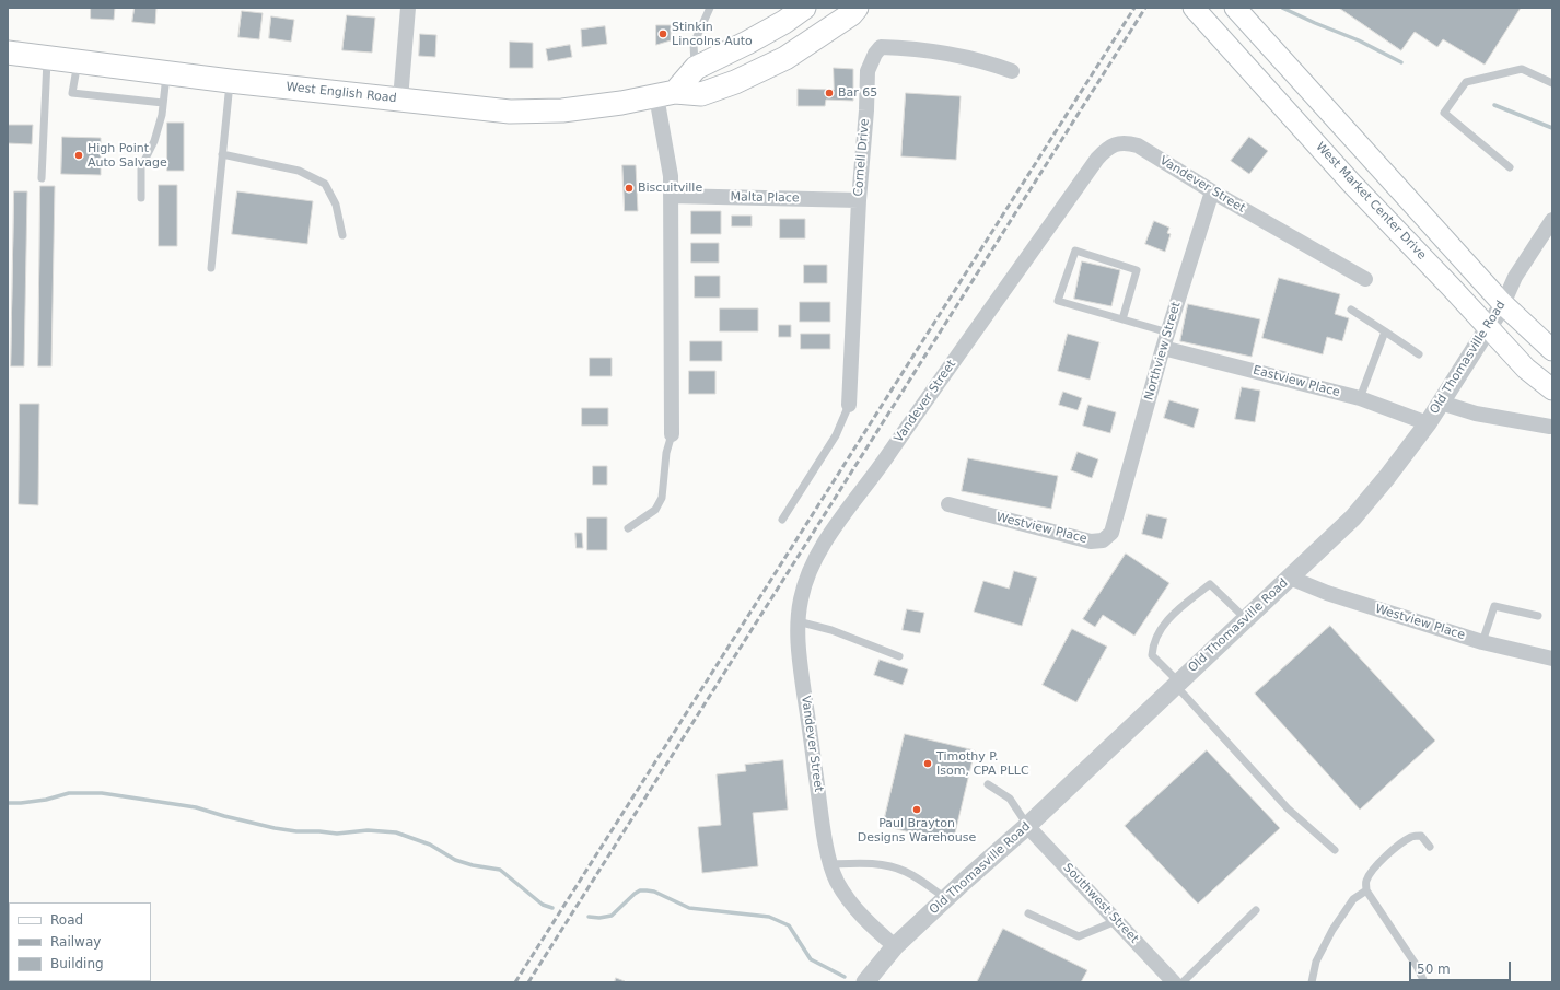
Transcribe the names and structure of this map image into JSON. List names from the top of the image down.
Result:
{
  "streets": {
    "main road": ["West English Road", "West Market Center Drive"],
    "street": [
      "Cornell Drive",
      "Vandever Street",
      "Malta Place",
      "Northview Street",
      "Old Thomasville Road",
      "Eastview Place",
      "Westview Place",
      "Southwest Street"
    ]
  },
  "crossings": [
    ["Cornell Drive", "Malta Place"],
    ["Vandever Street", "Northview Street"],
    ["Vandever Street", "Old Thomasville Road"],
    ["West Market Center Drive", "Old Thomasville Road"],
    ["Northview Street", "Eastview Place"],
    ["Northview Street", "Westview Place"],
    ["Old Thomasville Road", "Eastview Place"],
    ["Old Thomasville Road", "Westview Place"],
    ["Old Thomasville Road", "Southwest Street"]
  ],
  "places": [
    "Stinkin Lincolns Auto",
    "Bar 65",
    "High Point Auto Salvage",
    "Biscuitville",
    "Timothy P. Isom, CPA PLLC",
    "Paul Brayton Designs Warehouse"
  ],
  "legend": ["Road", "Railway", "Building"],
  "scale_bar": "50 m"
}
